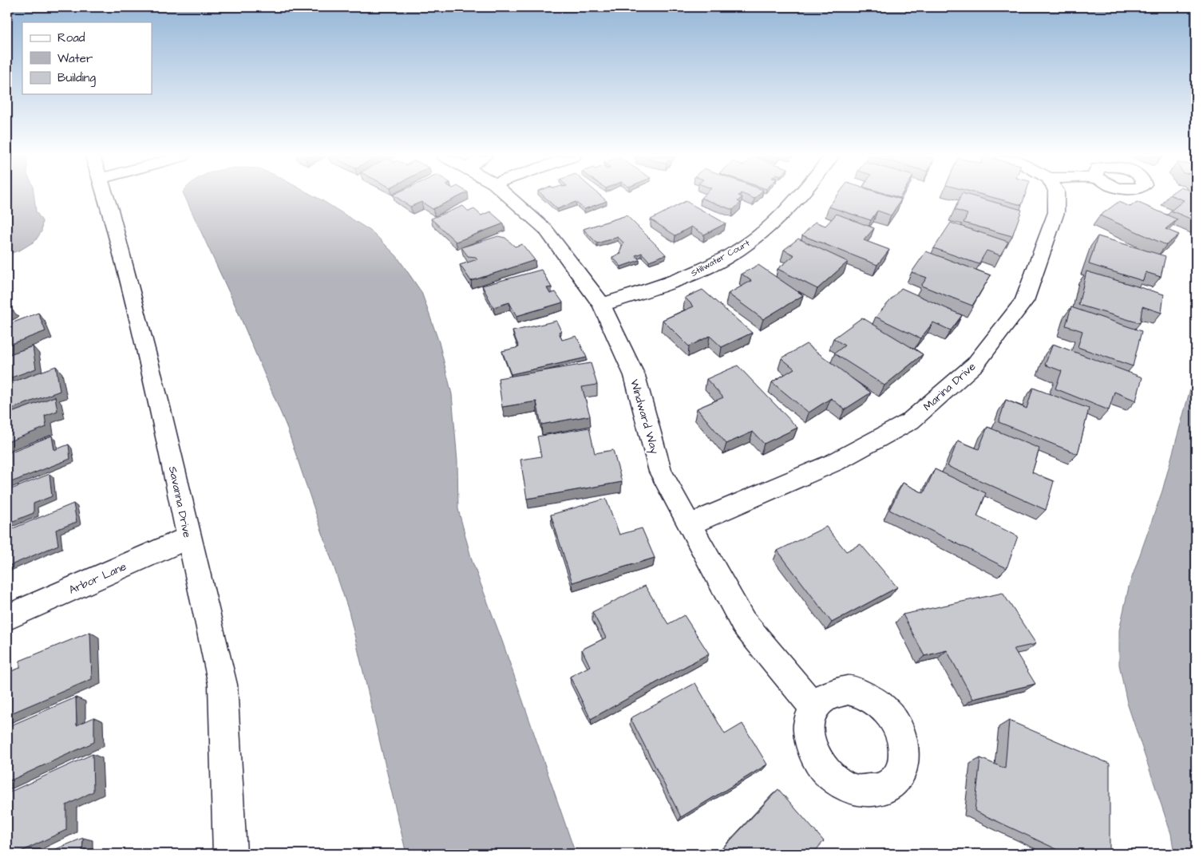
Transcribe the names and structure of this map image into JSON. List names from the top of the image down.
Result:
{
  "streets": {
    "street": [
      "Stillwater Court",
      "Marina Drive",
      "Windward Way",
      "Savanna Drive",
      "Arbor Lane"
    ]
  },
  "crossings": [
    ["Stillwater Court", "Windward Way"],
    ["Marina Drive", "Windward Way"],
    ["Savanna Drive", "Arbor Lane"]
  ],
  "legend": ["Road", "Water", "Building"]
}
